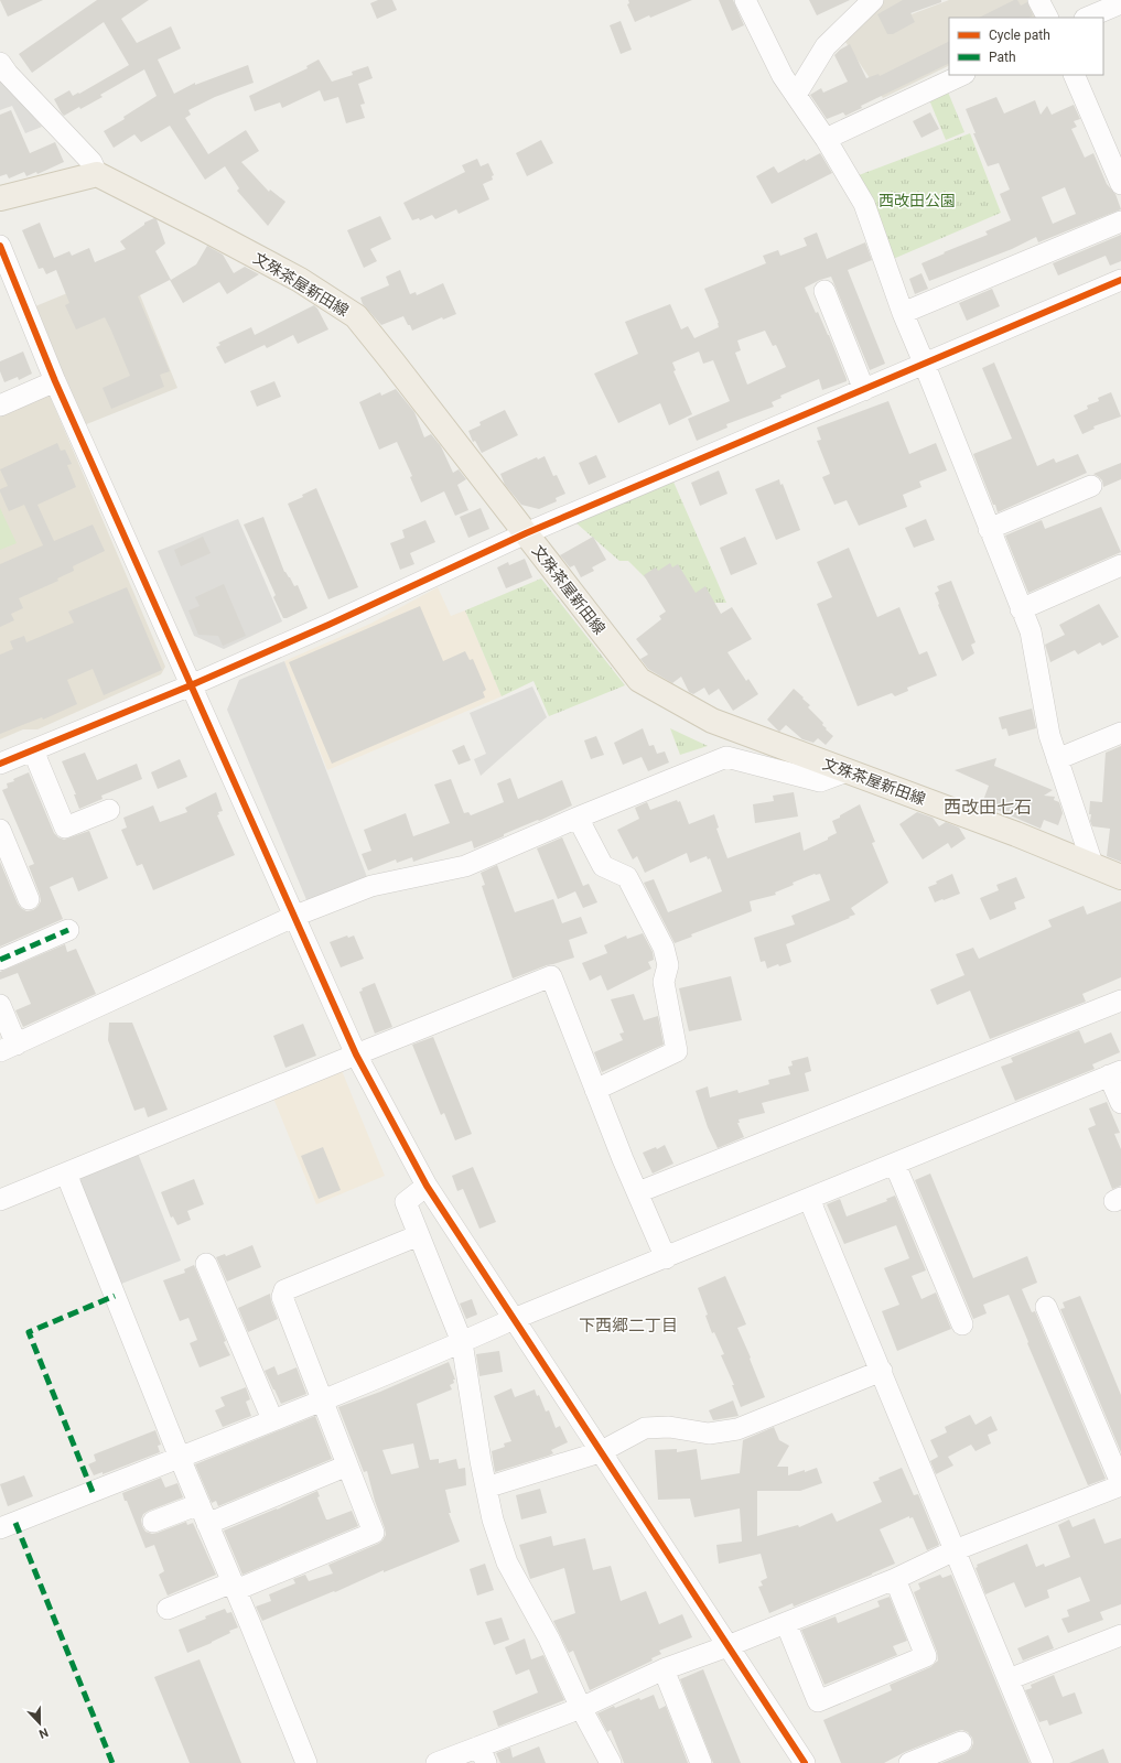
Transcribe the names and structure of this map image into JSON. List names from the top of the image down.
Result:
{
  "streets": {
    "main road": ["文殊茶屋新田線"]
  },
  "districts": ["西改田七石", "下西郷二丁目"],
  "parks": ["西改田公園"],
  "legend": ["Cycle path", "Path"],
  "north": "bottom"
}
